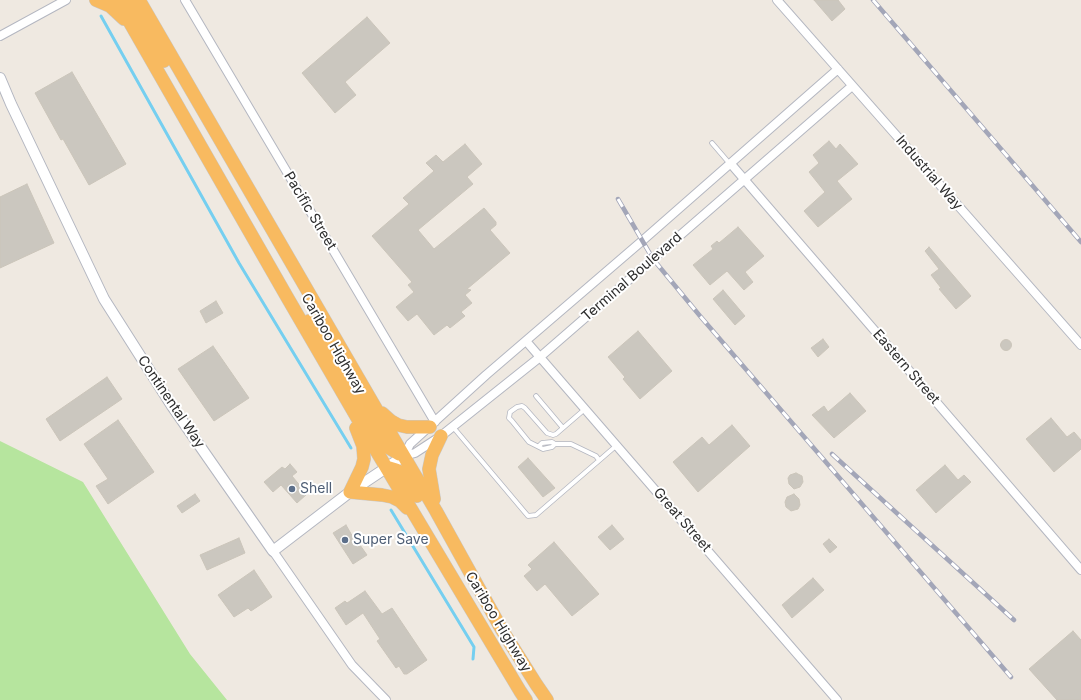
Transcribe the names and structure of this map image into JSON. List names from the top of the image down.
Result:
{
  "streets": {
    "highway": ["Cariboo Highway"],
    "street": [
      "Industrial Way",
      "Pacific Street",
      "Terminal Boulevard",
      "Eastern Street",
      "Continental Way",
      "Great Street"
    ]
  },
  "crossings": [
    ["Industrial Way", "Terminal Boulevard"],
    ["Pacific Street", "Terminal Boulevard"],
    ["Terminal Boulevard", "Cariboo Highway"],
    ["Terminal Boulevard", "Eastern Street"],
    ["Terminal Boulevard", "Continental Way"],
    ["Terminal Boulevard", "Great Street"]
  ],
  "places": ["Shell", "Super Save"]
}
